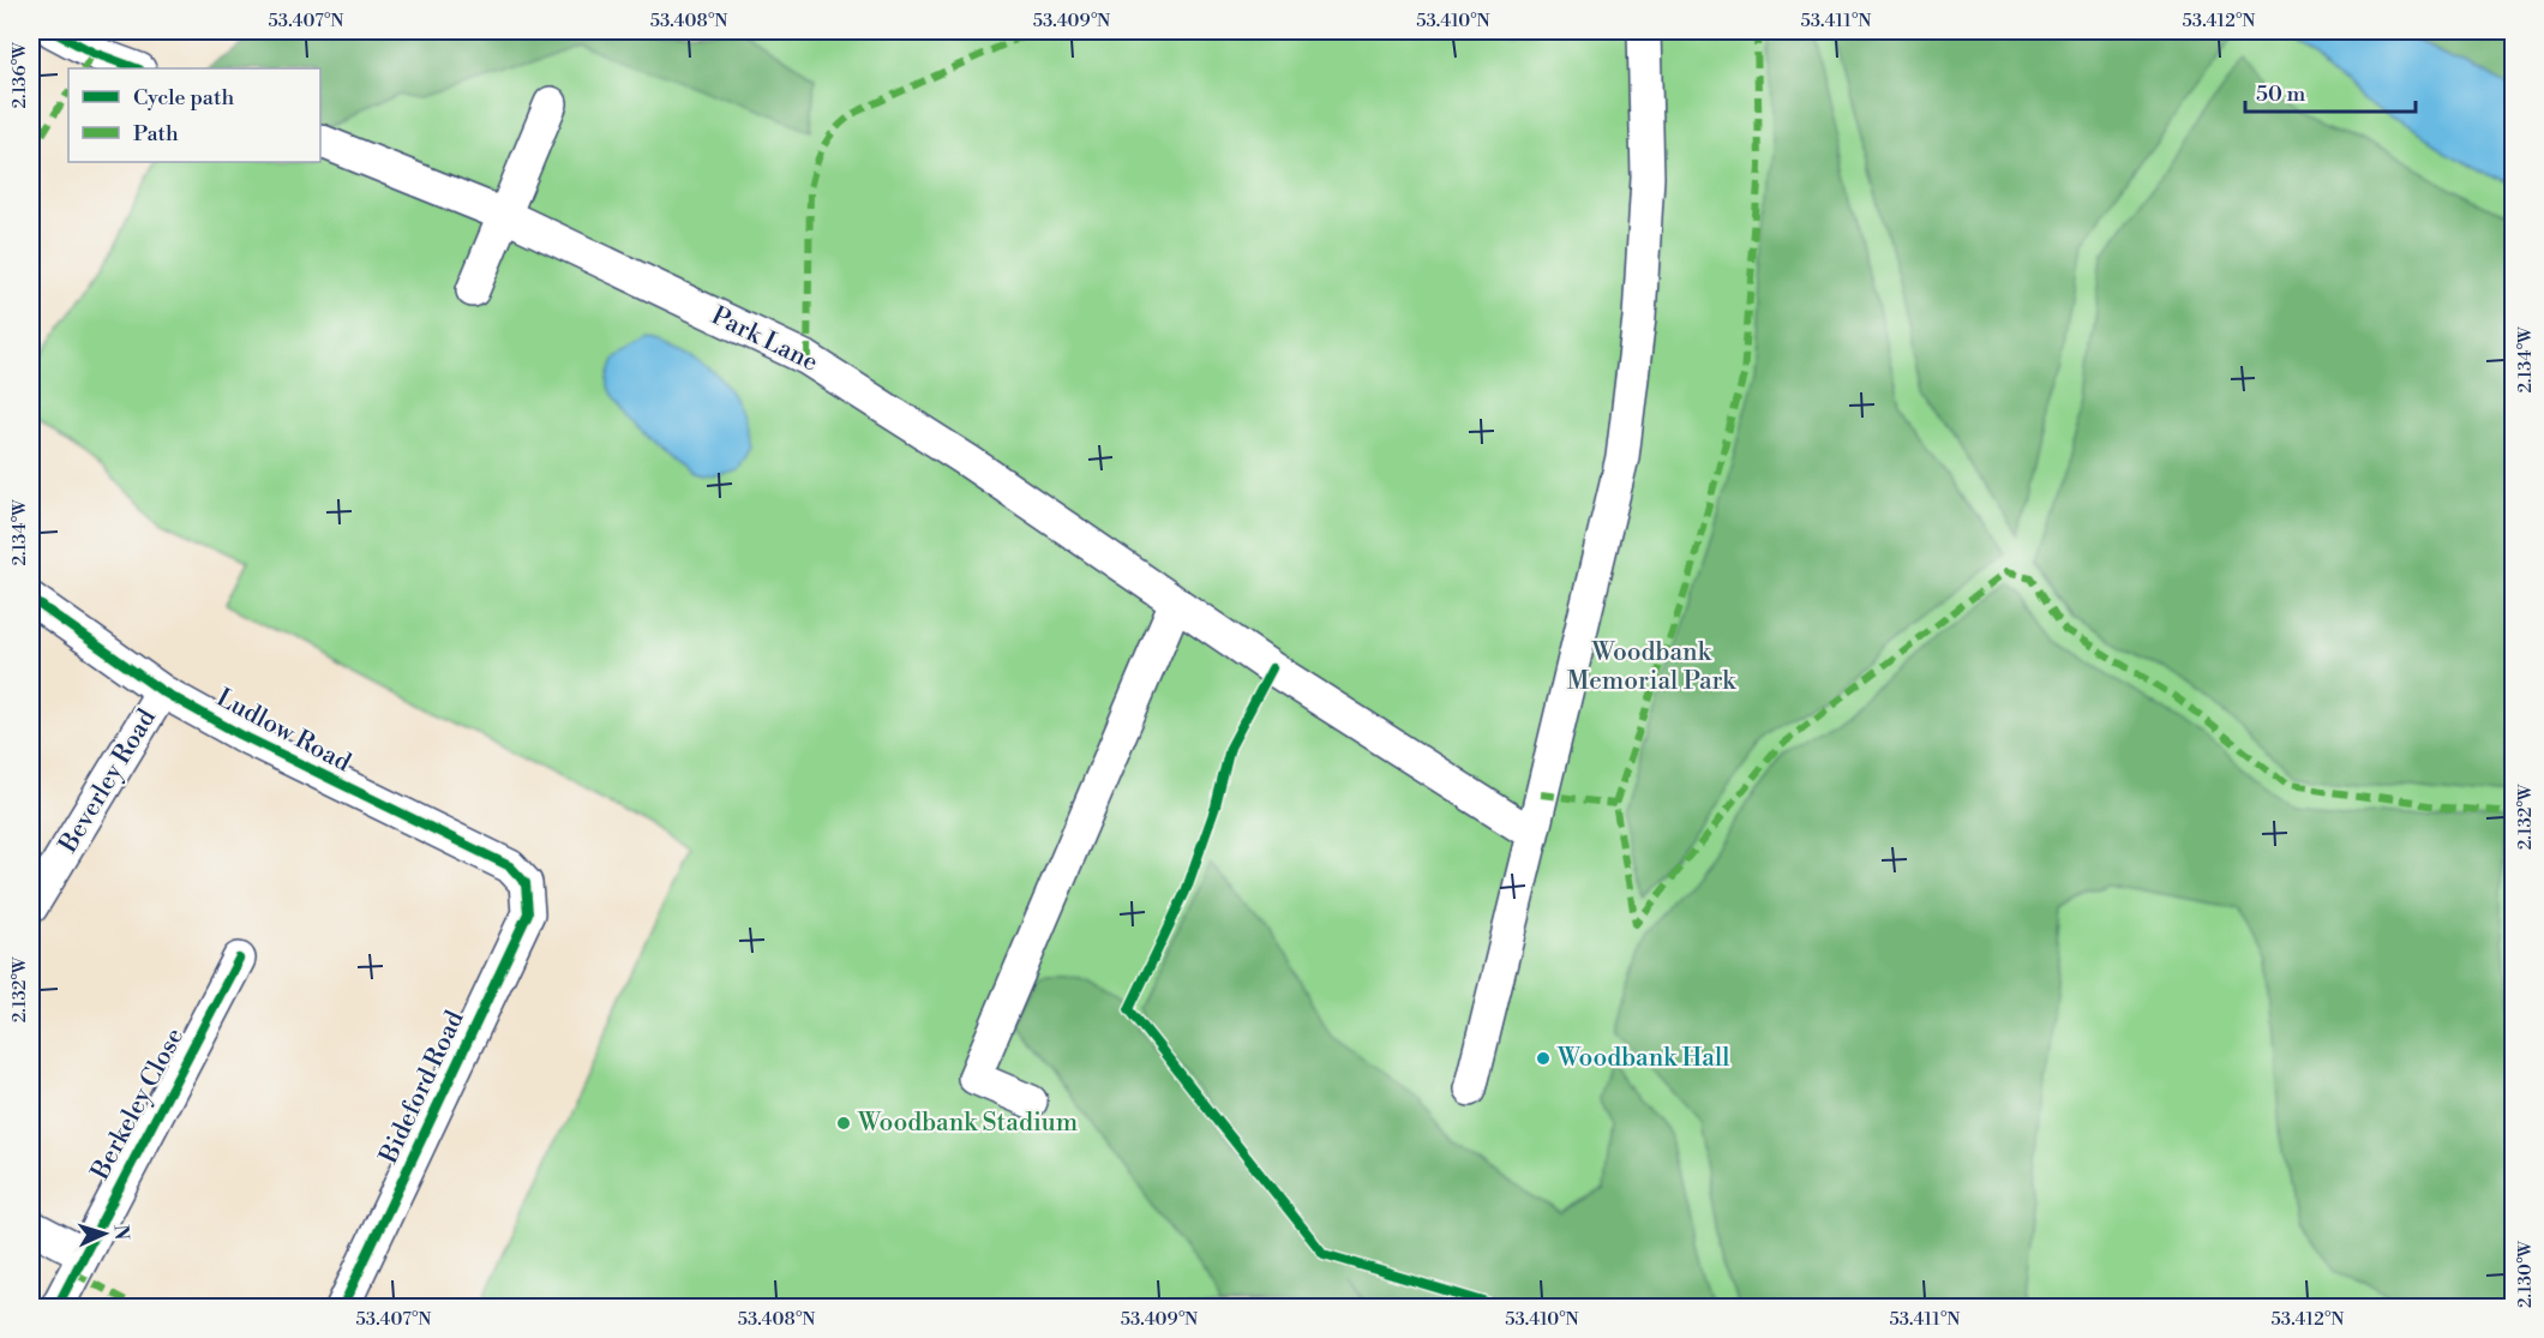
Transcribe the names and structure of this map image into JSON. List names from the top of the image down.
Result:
{
  "streets": {
    "street": [
      "Park Lane",
      "Ludlow Road",
      "Beverley Road",
      "Bideford Road",
      "Berkeley Close"
    ]
  },
  "crossings": [
    ["Ludlow Road", "Beverley Road"],
    ["Ludlow Road", "Bideford Road"]
  ],
  "parks": ["Woodbank Memorial Park"],
  "places": ["Woodbank Hall", "Woodbank Stadium"],
  "legend": ["Cycle path", "Path"],
  "scale_bar": "50 m",
  "north": "right",
  "coordinates": [
    "53.407°N",
    "53.408°N",
    "53.409°N",
    "53.410°N",
    "53.411°N",
    "53.412°N",
    "2.136°W",
    "2.134°W",
    "2.132°W",
    "2.130°W"
  ]
}
